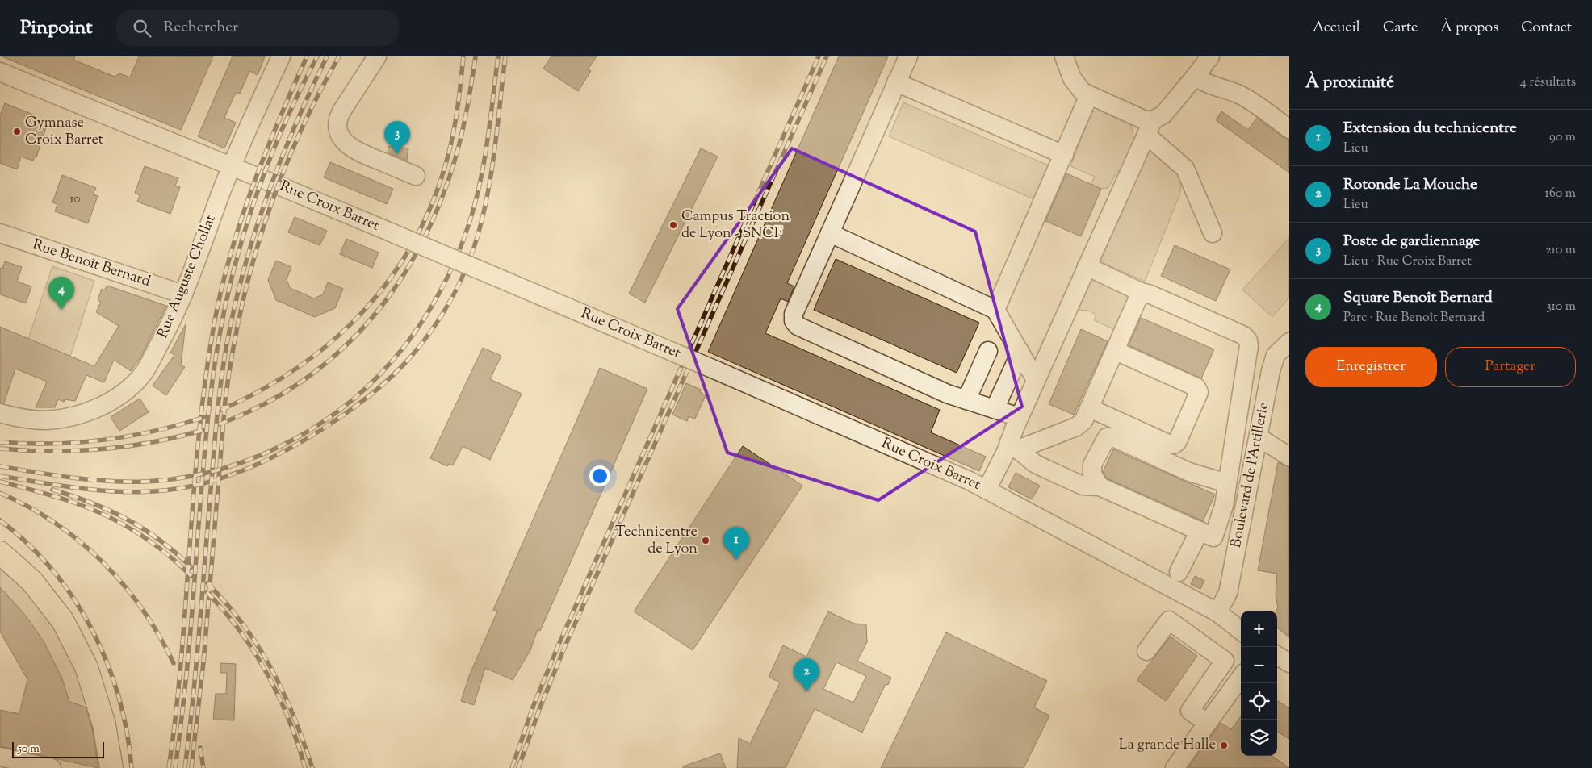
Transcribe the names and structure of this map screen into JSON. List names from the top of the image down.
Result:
{
  "streets": {
    "street": [
      "Rue Croix Barret",
      "Rue Benoît Bernard",
      "Rue Auguste Chollat",
      "Boulevard de l'Artillerie"
    ]
  },
  "crossings": [
    ["Rue Croix Barret", "Rue Auguste Chollat"],
    ["Rue Croix Barret", "Boulevard de l'Artillerie"],
    ["Rue Benoît Bernard", "Rue Auguste Chollat"]
  ],
  "places": [
    "Gymnase Croix Barret",
    "Campus Traction de Lyon - SNCF",
    "Technicentre de Lyon",
    "La grande Halle"
  ],
  "house_numbers": ["10"],
  "scale_bar": "50 m",
  "page": {
    "header": "Pinpoint",
    "search": "Rechercher",
    "nav": [
      "Accueil",
      "Carte",
      "À propos",
      "Contact"
    ],
    "heading": ["À proximité", "4 résultats"],
    "list": [
      {
        "mark": "1",
        "name": "Extension du technicentre",
        "note": "Lieu",
        "value": "90 m"
      },
      {
        "mark": "2",
        "name": "Rotonde La Mouche",
        "note": "Lieu",
        "value": "160 m"
      },
      {
        "mark": "3",
        "name": "Poste de gardiennage",
        "note": "Lieu · Rue Croix Barret",
        "value": "210 m"
      },
      {
        "mark": "4",
        "name": "Square Benoît Bernard",
        "note": "Parc · Rue Benoît Bernard",
        "value": "310 m"
      }
    ],
    "pins": [
      "3",
      "4",
      "1",
      "2"
    ],
    "buttons": ["Enregistrer", "Partager"],
    "map_buttons": ["+", "−"],
    "scale": "50 m"
  }
}
